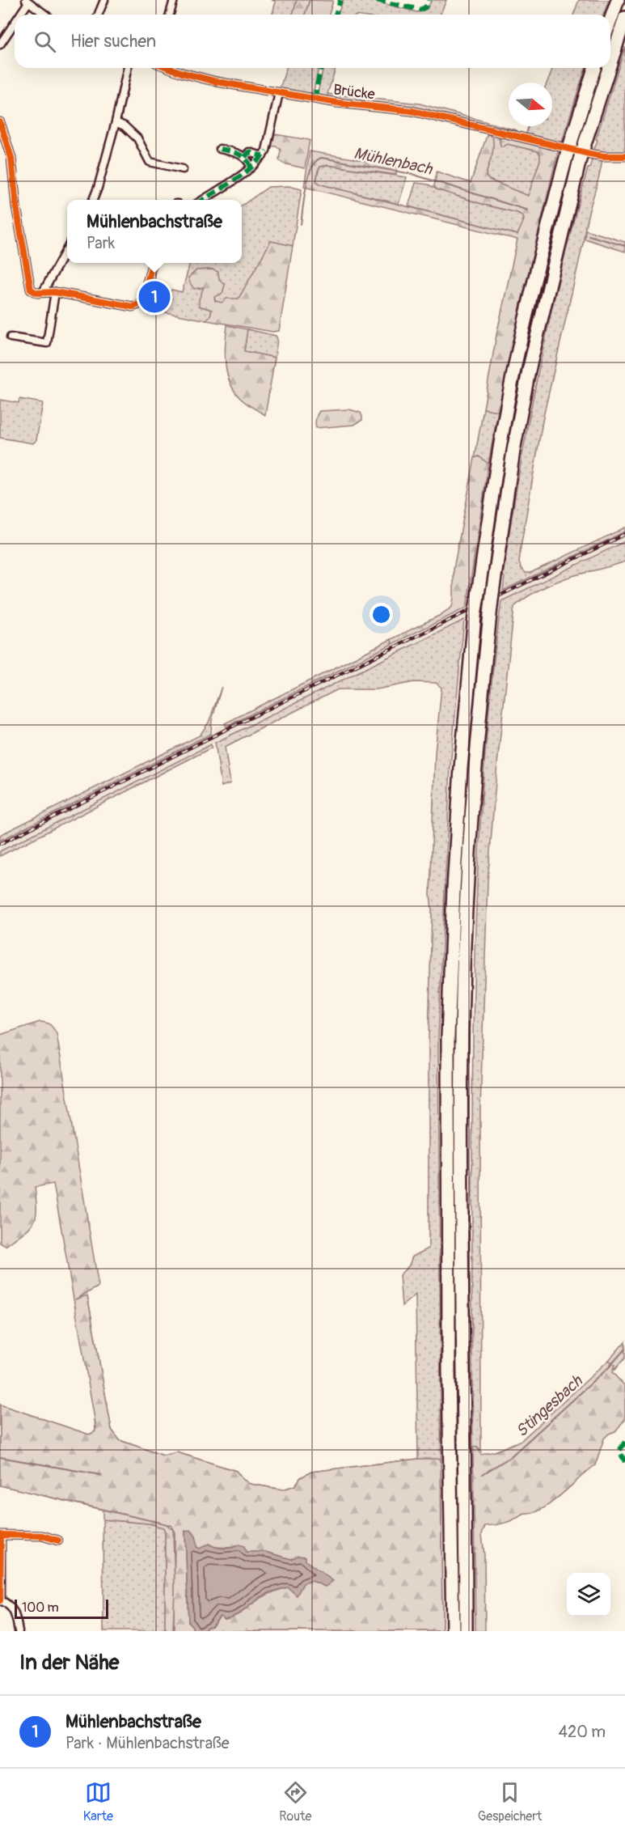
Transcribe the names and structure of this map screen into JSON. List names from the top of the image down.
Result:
{
  "streets": {
    "street": ["Brücke"]
  },
  "water": ["Mühlenbach", "Stingesbach"],
  "scale_bar": "100 m",
  "north": "right",
  "page": {
    "search": "Hier suchen",
    "popup": ["Mühlenbachstraße", "Park"],
    "pins": "1",
    "scale": "100 m",
    "heading": "In der Nähe",
    "list": [
      {
        "mark": "1",
        "name": "Mühlenbachstraße",
        "note": "Park · Mühlenbachstraße",
        "value": "420 m"
      }
    ],
    "nav": ["Karte", "Route", "Gespeichert"]
  }
}
